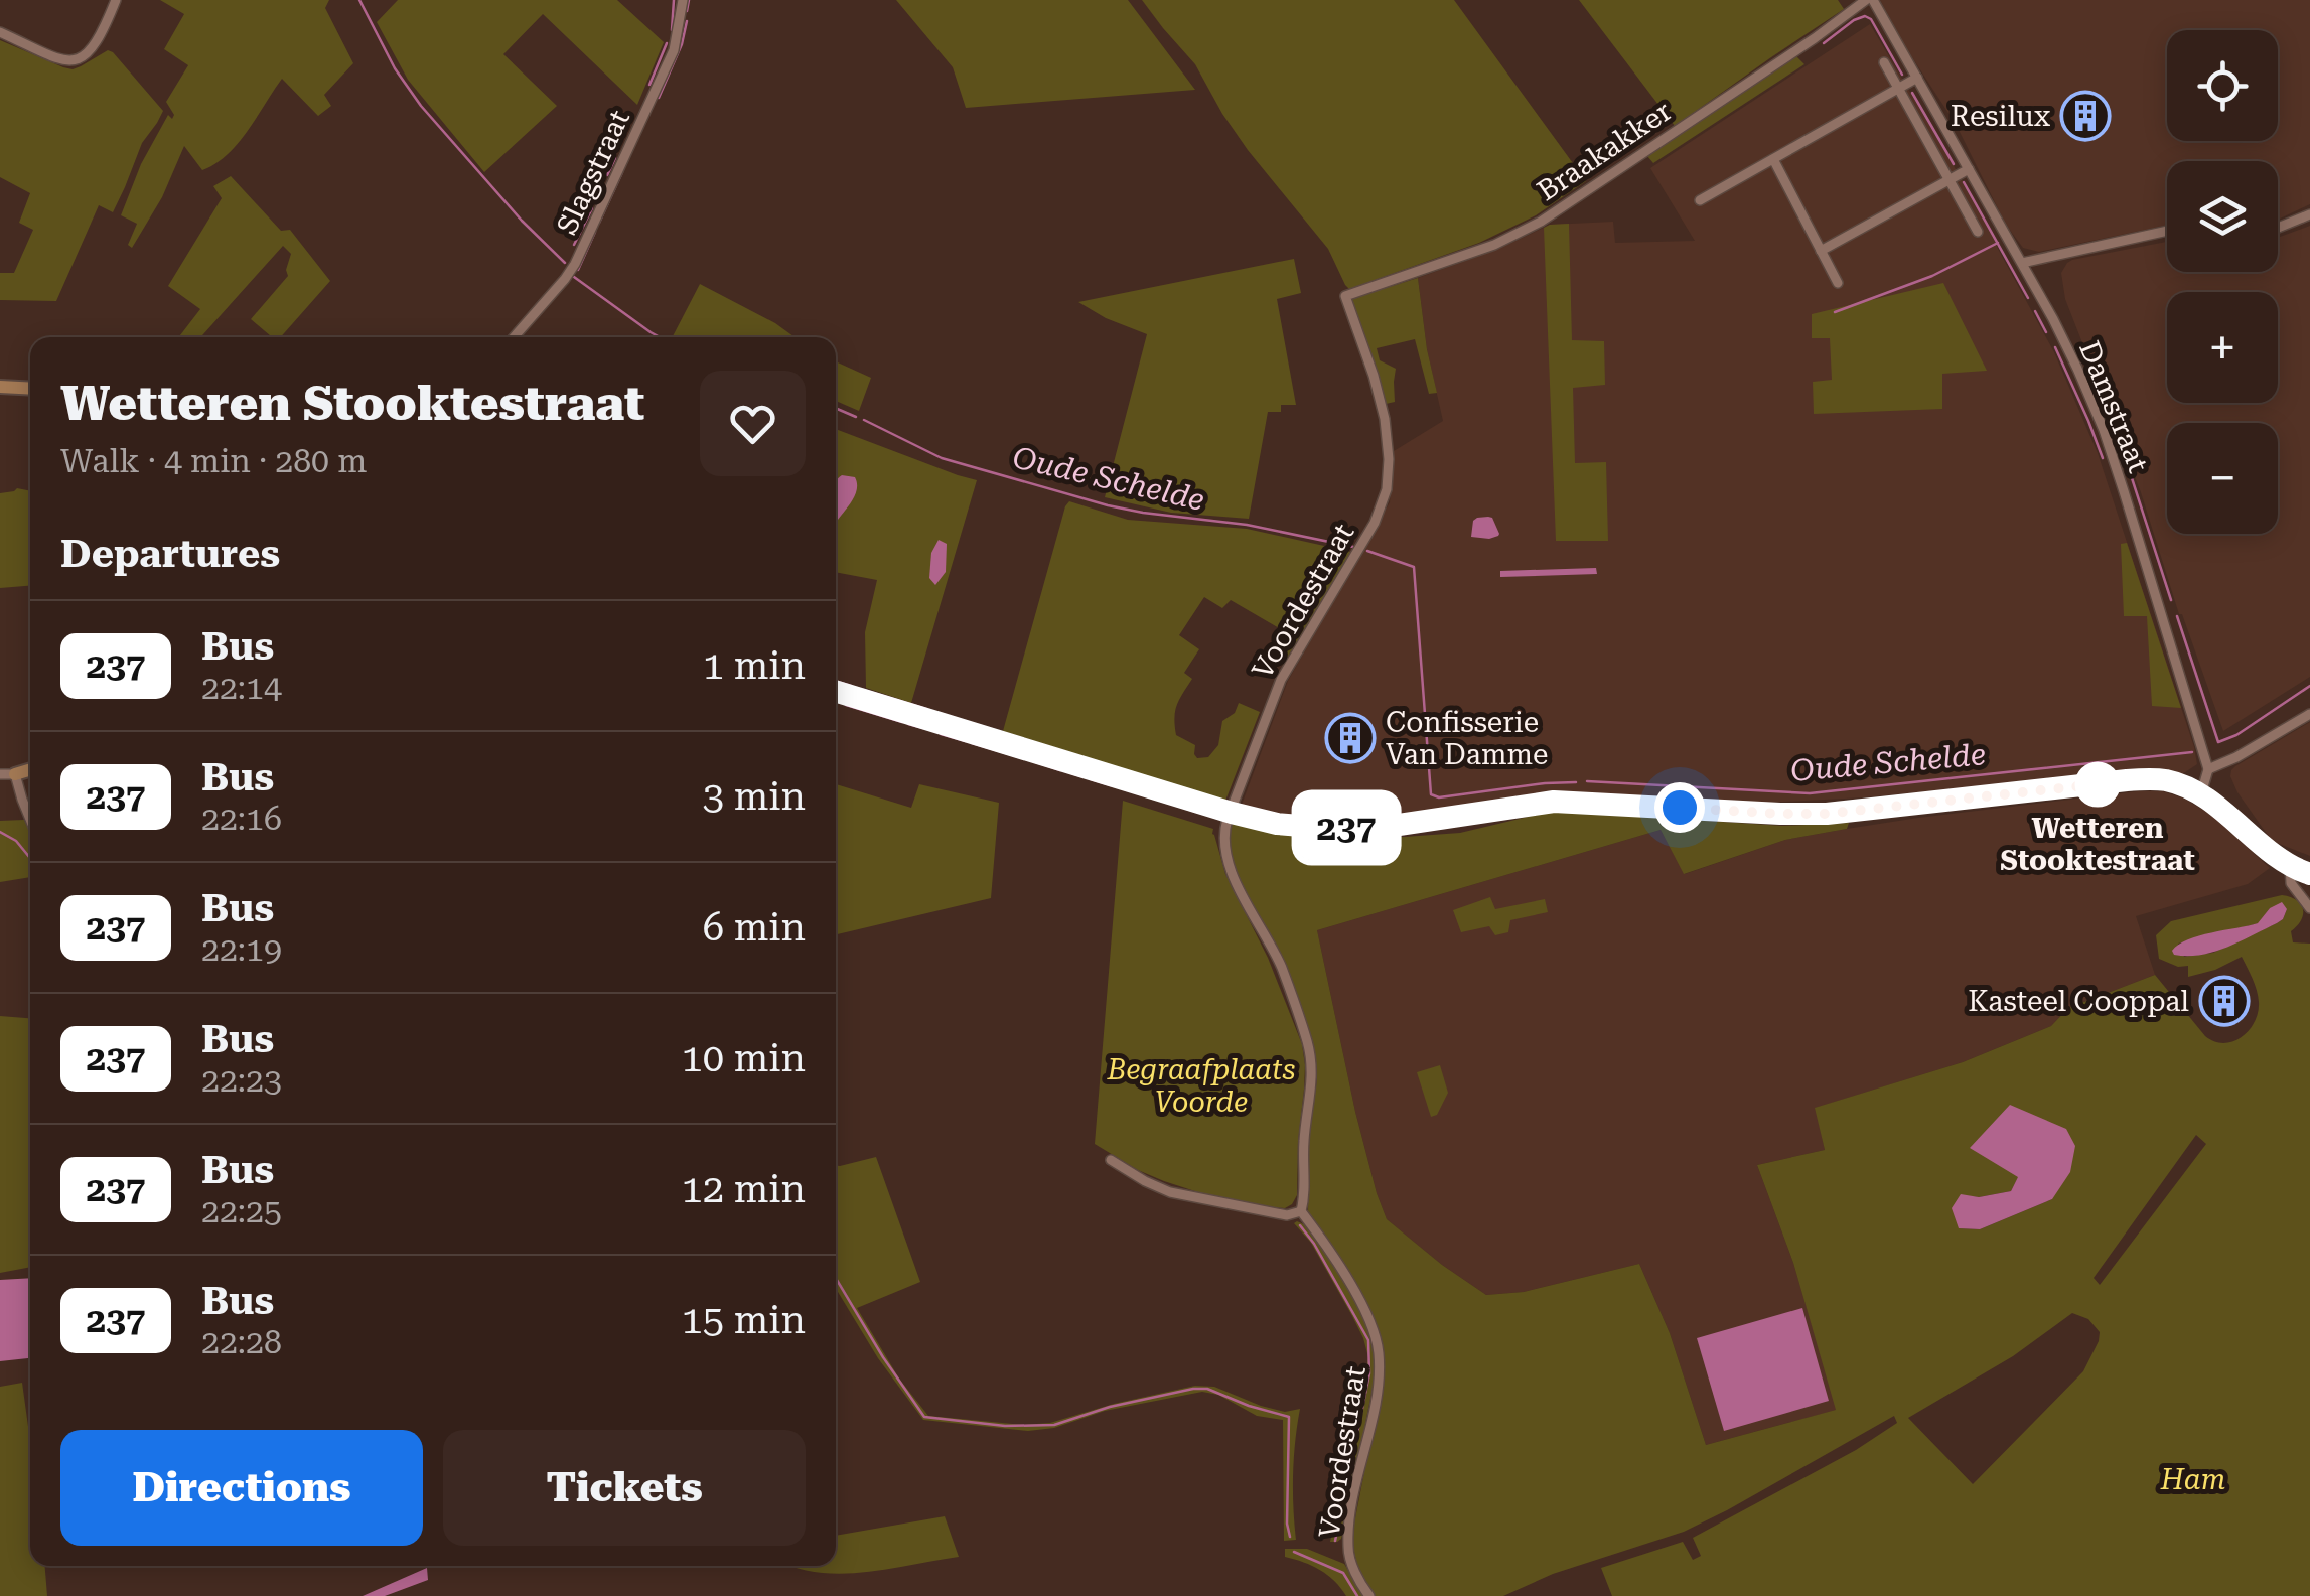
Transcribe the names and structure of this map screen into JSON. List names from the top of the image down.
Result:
{
  "streets": {
    "street": [
      "Braakakker",
      "Slagstraat",
      "Damstraat",
      "Voordestraat"
    ]
  },
  "crossings": [
    ["Braakakker", "Damstraat"],
    ["Braakakker", "Voordestraat"]
  ],
  "water": ["Oude Schelde"],
  "parks": ["Begraafplaats Voorde", "Ham"],
  "places": {
    "building": ["Resilux", "Confisserie Van Damme", "Kasteel Cooppal"],
    "other": ["Wetteren Stooktestraat"]
  },
  "lines": ["bus line 237"],
  "page": {
    "on_map": "237",
    "map_buttons": ["+", "−"],
    "heading": [
      ["Wetteren Stooktestraat", "Walk · 4 min · 280 m"],
      "Departures"
    ],
    "list": [
      {
        "mark": "237",
        "name": "Bus",
        "note": "22:14",
        "value": "1 min"
      },
      {
        "mark": "237",
        "name": "Bus",
        "note": "22:16",
        "value": "3 min"
      },
      {
        "mark": "237",
        "name": "Bus",
        "note": "22:19",
        "value": "6 min"
      },
      {
        "mark": "237",
        "name": "Bus",
        "note": "22:23",
        "value": "10 min"
      },
      {
        "mark": "237",
        "name": "Bus",
        "note": "22:25",
        "value": "12 min"
      },
      {
        "mark": "237",
        "name": "Bus",
        "note": "22:28",
        "value": "15 min"
      }
    ],
    "buttons": ["Directions", "Tickets"]
  }
}
